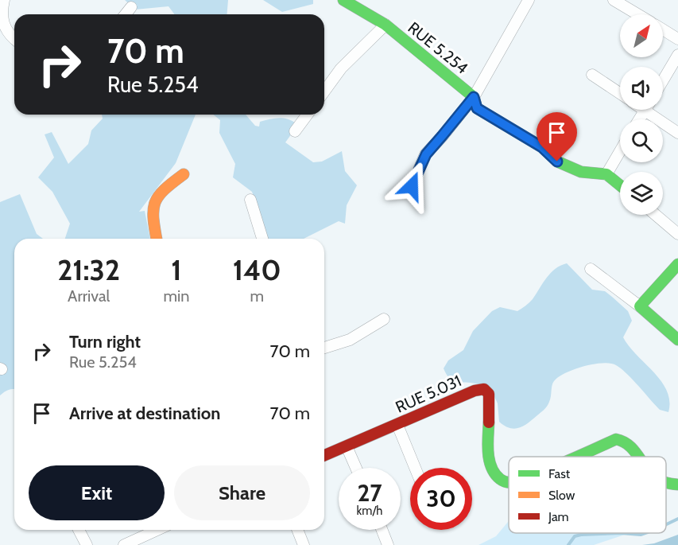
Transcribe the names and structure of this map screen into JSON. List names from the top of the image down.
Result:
{
  "streets": {
    "street": ["RUE 5.254", "RUE 5.031"]
  },
  "legend": ["Fast", "Slow", "Jam"],
  "north": "top right",
  "page": {
    "turn": ["70 m", "Rue 5.254"],
    "eta": [
      "21:32",
      "Arrival",
      "1",
      "min",
      "140",
      "m"
    ],
    "list": [
      {
        "name": "Turn right",
        "note": "Rue 5.254",
        "value": "70 m"
      },
      {
        "name": "Arrive at destination",
        "value": "70 m"
      }
    ],
    "buttons": ["Exit", "Share"],
    "speed": "27 km/h",
    "limit": "30"
  }
}
